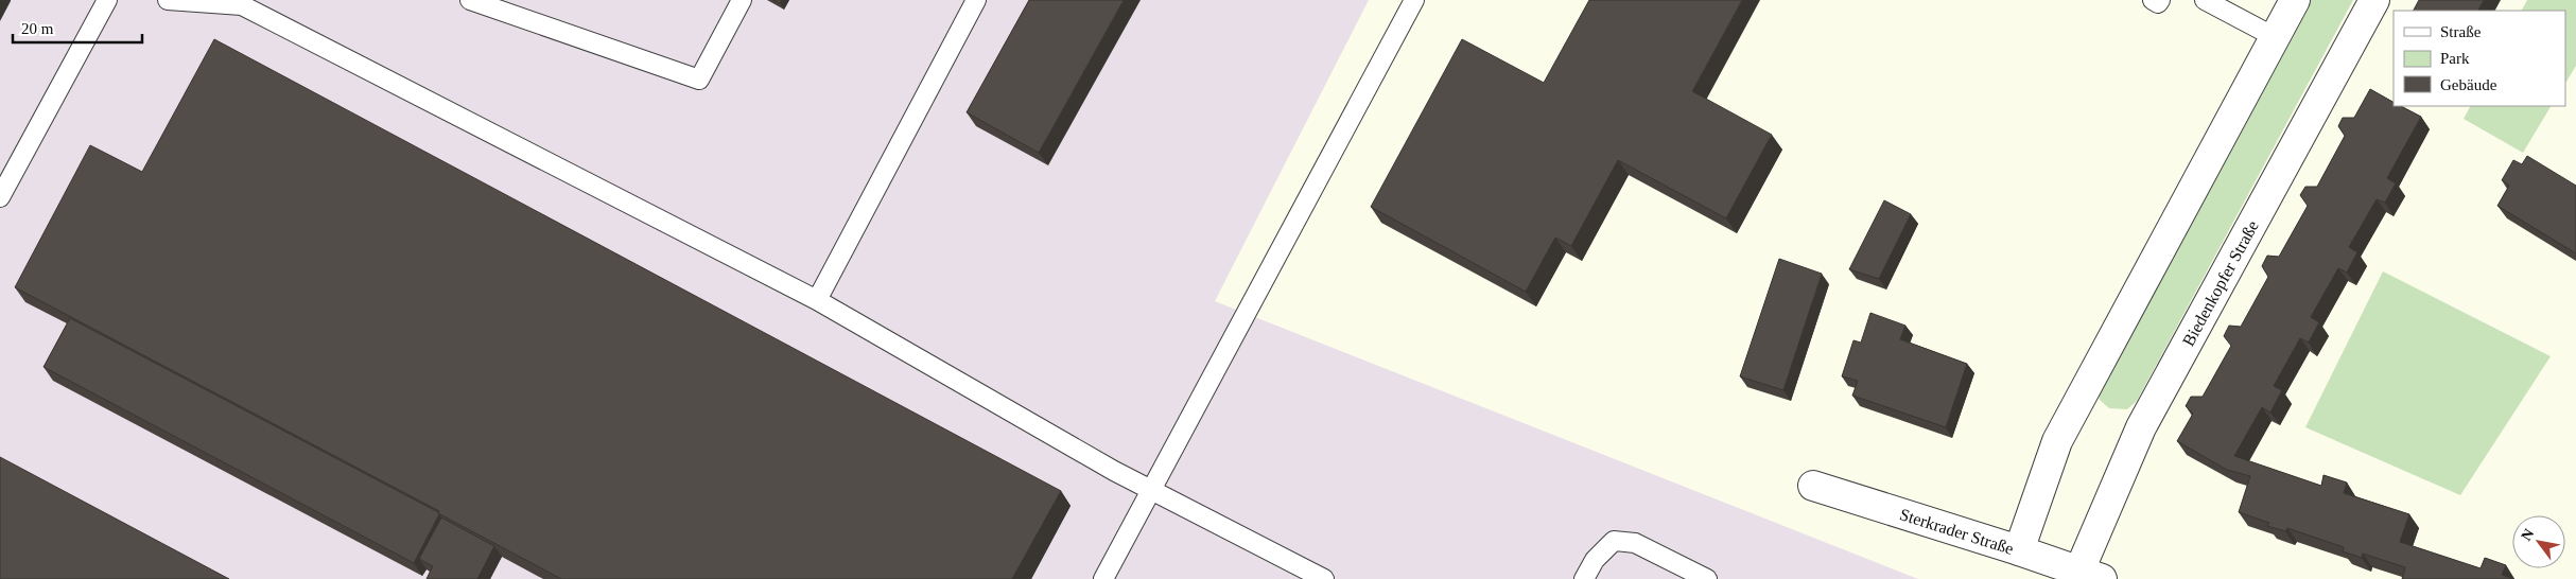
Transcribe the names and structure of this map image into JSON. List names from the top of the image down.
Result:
{
  "streets": {
    "street": ["Biedenkopfer Straße", "Sterkrader Straße"]
  },
  "crossings": [
    ["Biedenkopfer Straße", "Sterkrader Straße"]
  ],
  "legend": ["Straße", "Park", "Gebäude"],
  "scale_bar": "20 m",
  "north": "top left"
}
